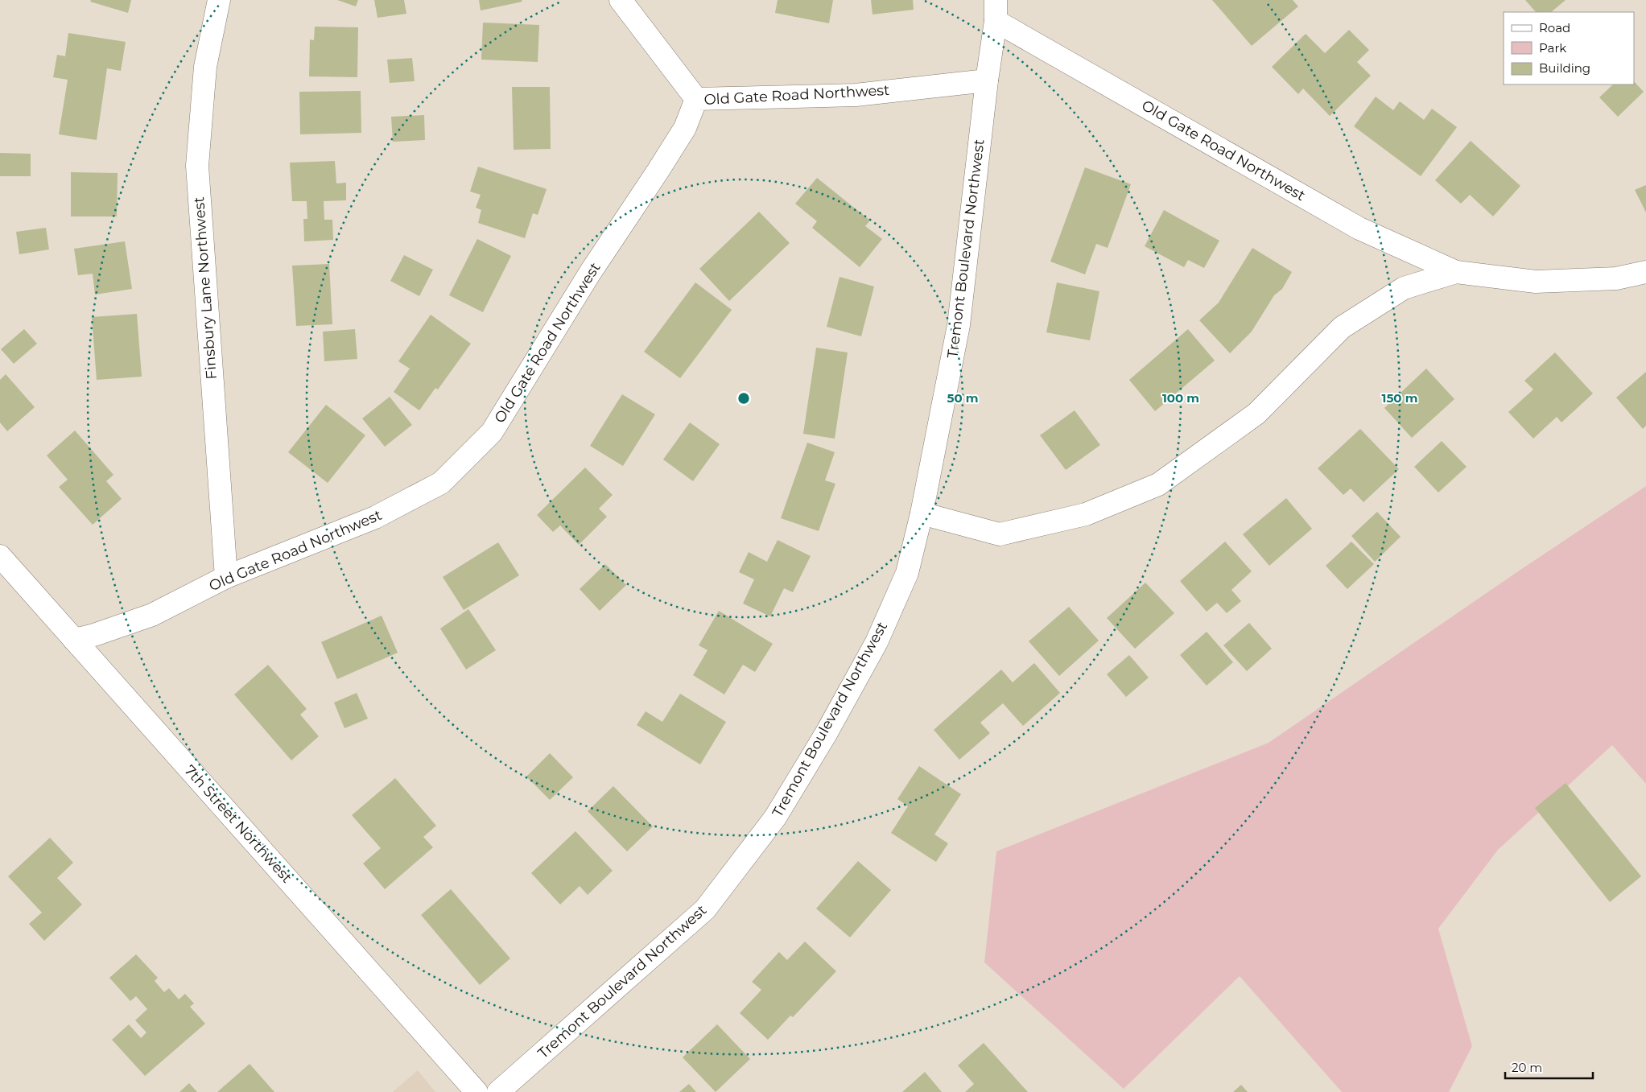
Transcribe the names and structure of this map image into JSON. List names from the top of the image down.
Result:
{
  "streets": {
    "street": [
      "Old Gate Road Northwest",
      "Tremont Boulevard Northwest",
      "Finsbury Lane Northwest",
      "7th Street Northwest"
    ]
  },
  "crossings": [
    ["Old Gate Road Northwest", "Tremont Boulevard Northwest"],
    ["Old Gate Road Northwest", "Finsbury Lane Northwest"],
    ["Old Gate Road Northwest", "7th Street Northwest"]
  ],
  "legend": ["Road", "Park", "Building"],
  "scale_bar": "20 m",
  "rings": ["50 m", "100 m", "150 m"]
}
